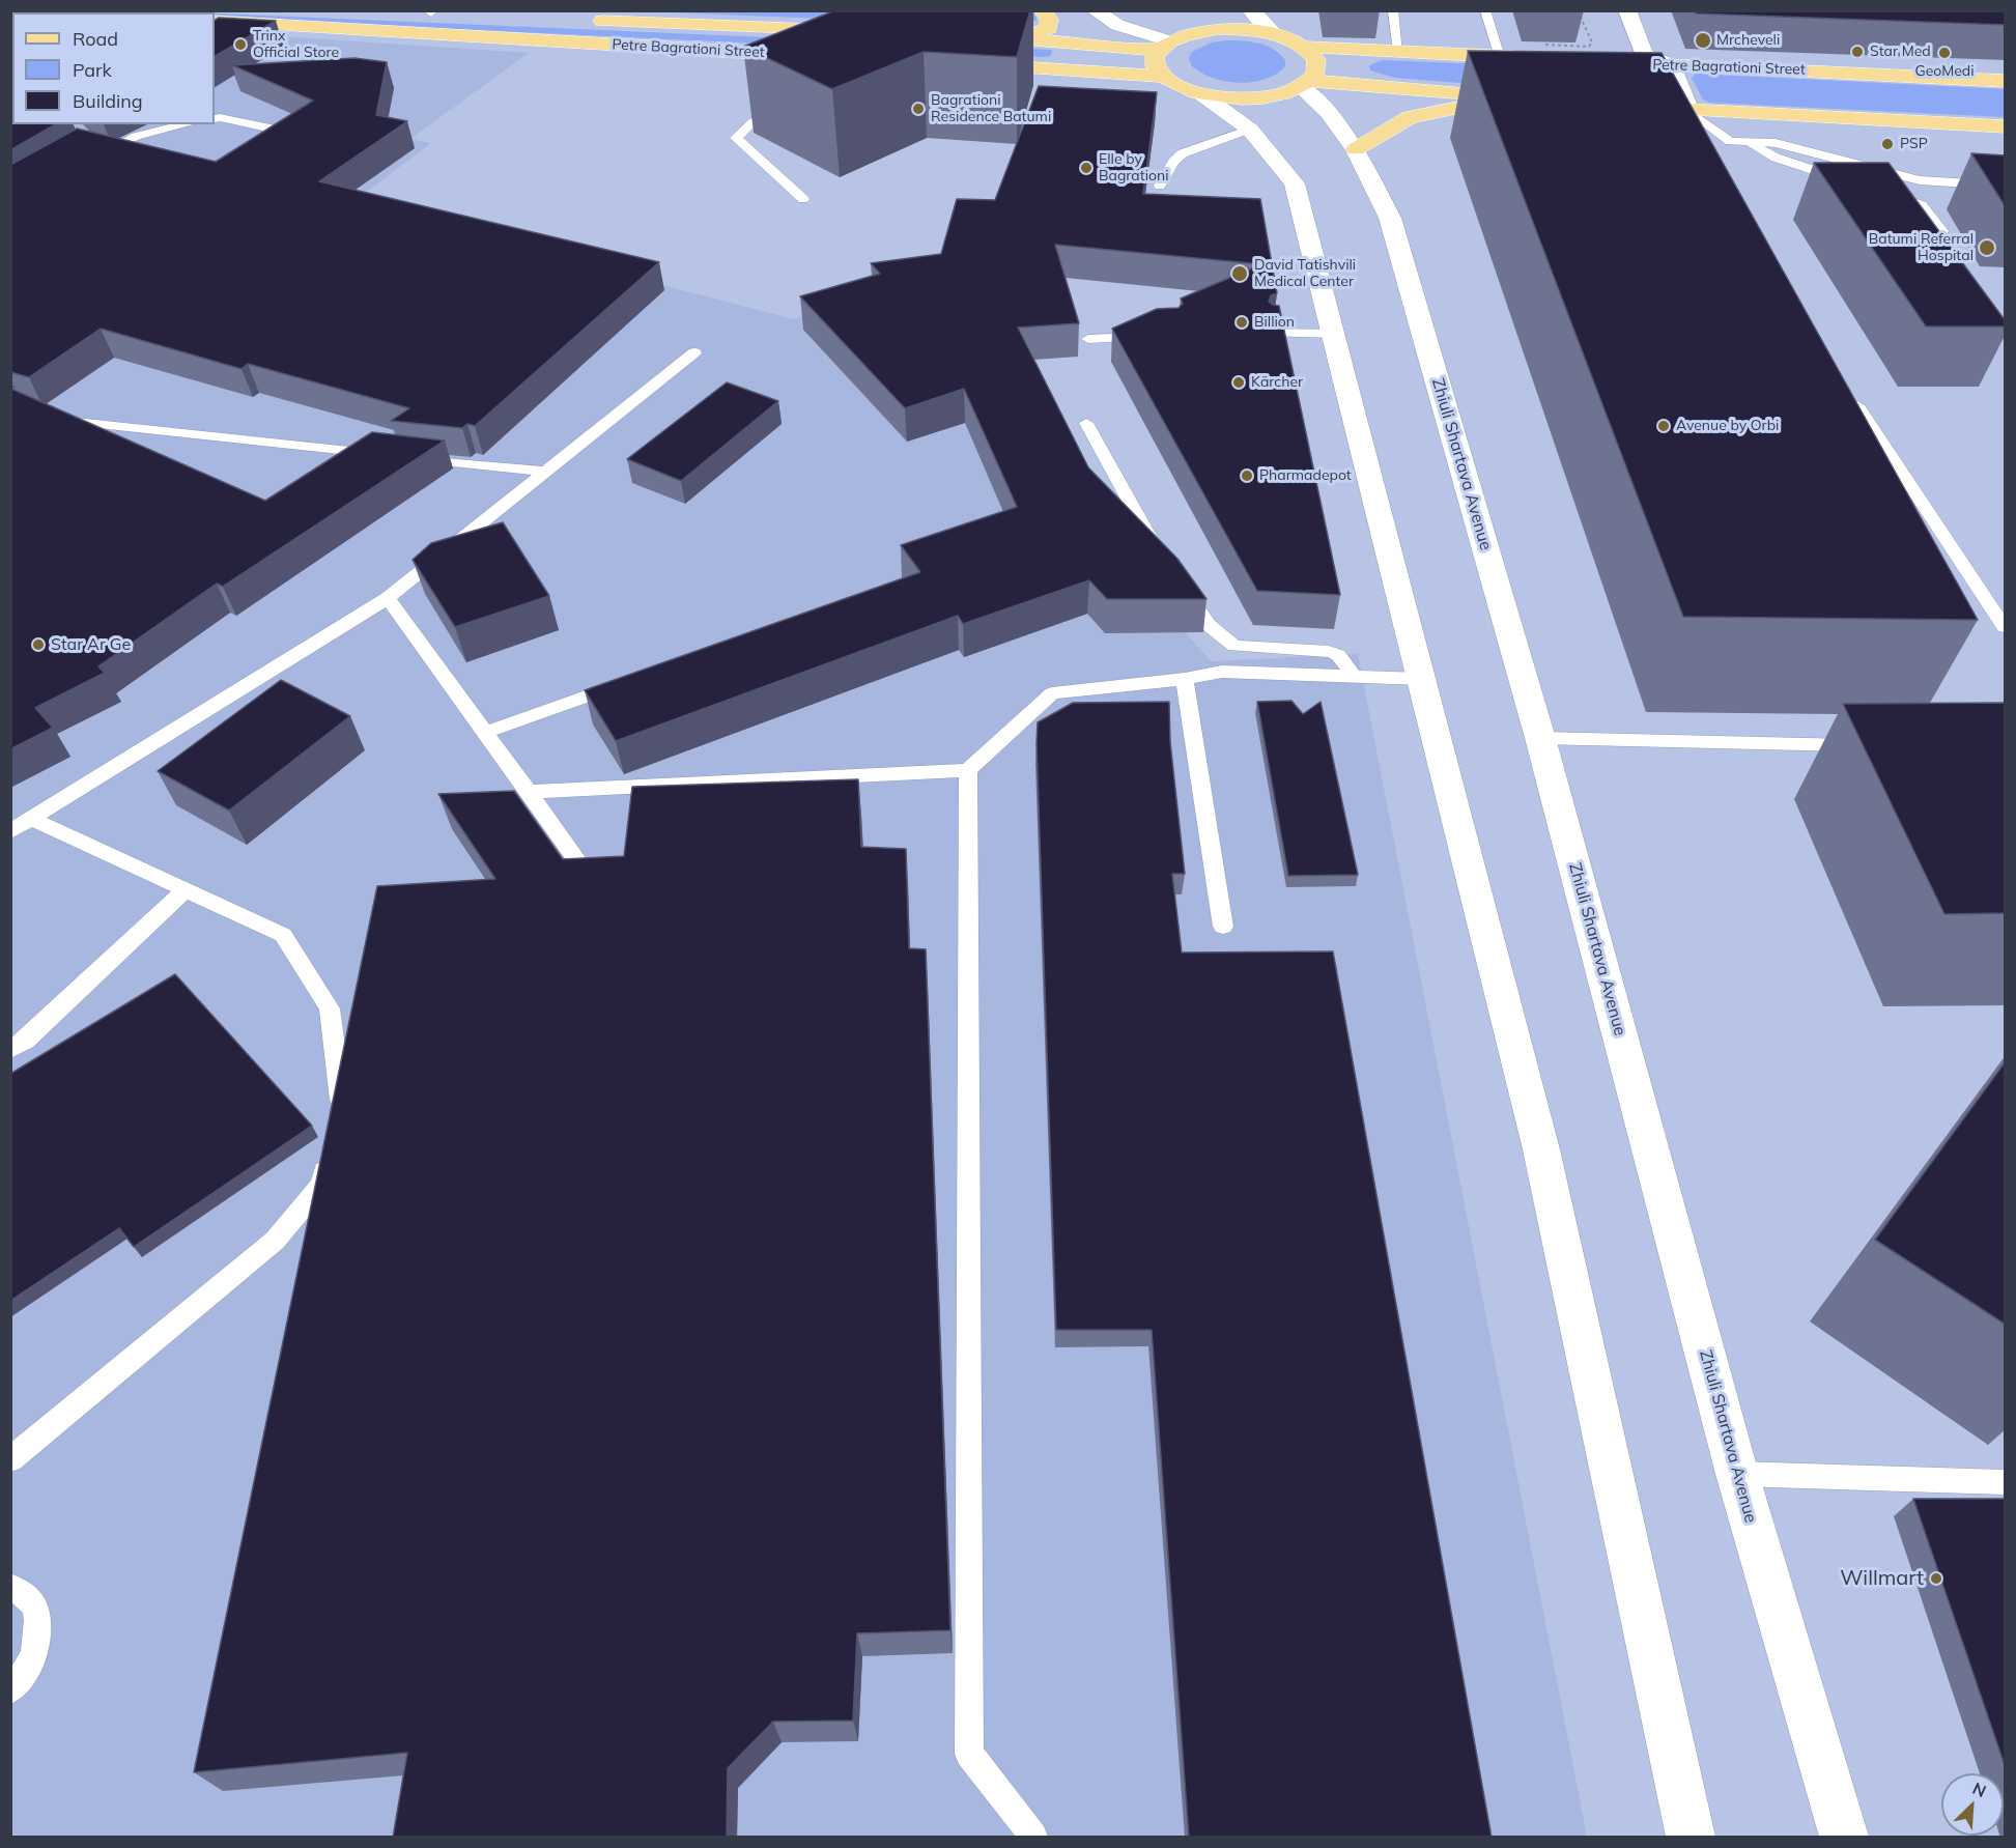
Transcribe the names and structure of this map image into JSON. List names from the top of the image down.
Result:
{
  "streets": {
    "main road": ["Petre Bagrationi Street", "Zhiuli Shartava Avenue"]
  },
  "places": [
    "Mrcheveli",
    "Trinx Official Store",
    "Star Med",
    "GeoMedi",
    "Bagrationi Residence Batumi",
    "PSP",
    "Elle by Bagrationi",
    "Batumi Referral Hospital",
    "David Tatishvili Medical Center",
    "Billion",
    "Kärcher",
    "Avenue by Orbi",
    "Pharmadepot",
    "Star Ar Ge",
    "Willmart"
  ],
  "legend": ["Road", "Park", "Building"],
  "north": "top right"
}
